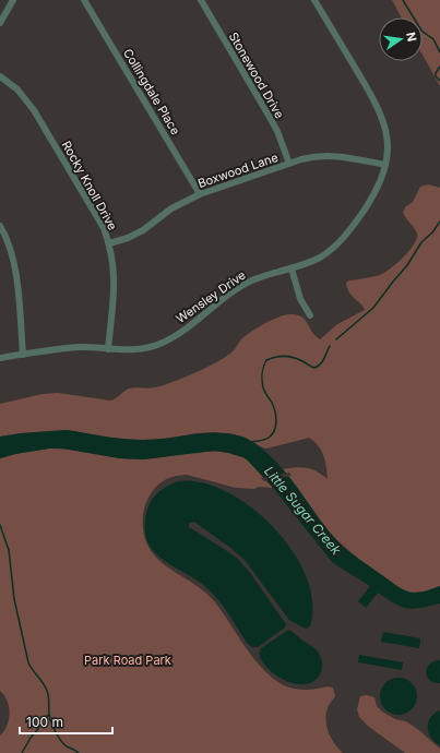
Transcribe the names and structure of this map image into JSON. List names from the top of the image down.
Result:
{
  "streets": {
    "street": [
      "Stonewood Drive",
      "Collingdale Place",
      "Boxwood Lane",
      "Rocky Knoll Drive",
      "Wensley Drive"
    ]
  },
  "crossings": [
    ["Stonewood Drive", "Boxwood Lane"],
    ["Collingdale Place", "Boxwood Lane"],
    ["Boxwood Lane", "Rocky Knoll Drive"],
    ["Boxwood Lane", "Wensley Drive"],
    ["Rocky Knoll Drive", "Wensley Drive"]
  ],
  "water": ["Little Sugar Creek"],
  "parks": ["Park Road Park"],
  "scale_bar": "100 m",
  "north": "right"
}
